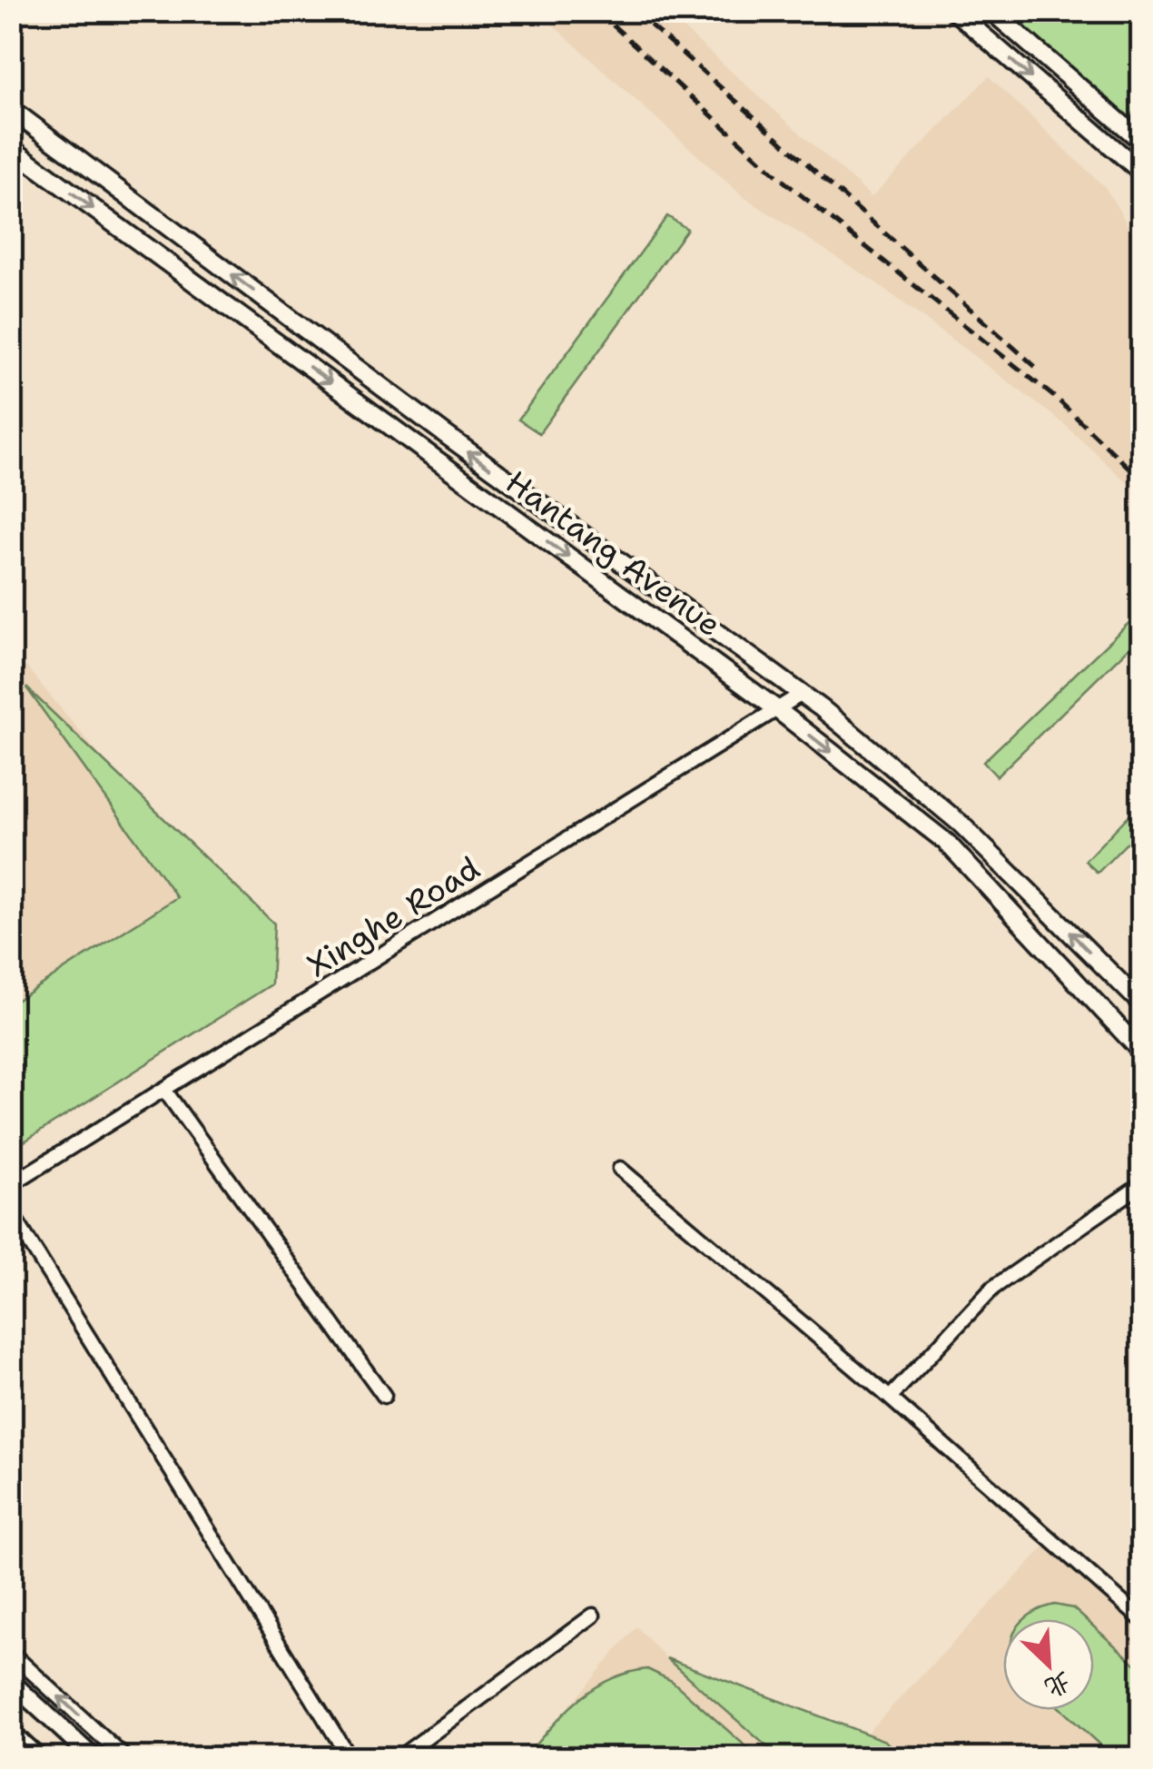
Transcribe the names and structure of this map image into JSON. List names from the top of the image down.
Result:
{
  "streets": {
    "main road": ["Hantang Avenue"],
    "street": ["Xinghe Road"]
  },
  "crossings": [
    ["Hantang Avenue", "Xinghe Road"]
  ],
  "north": "bottom right"
}
